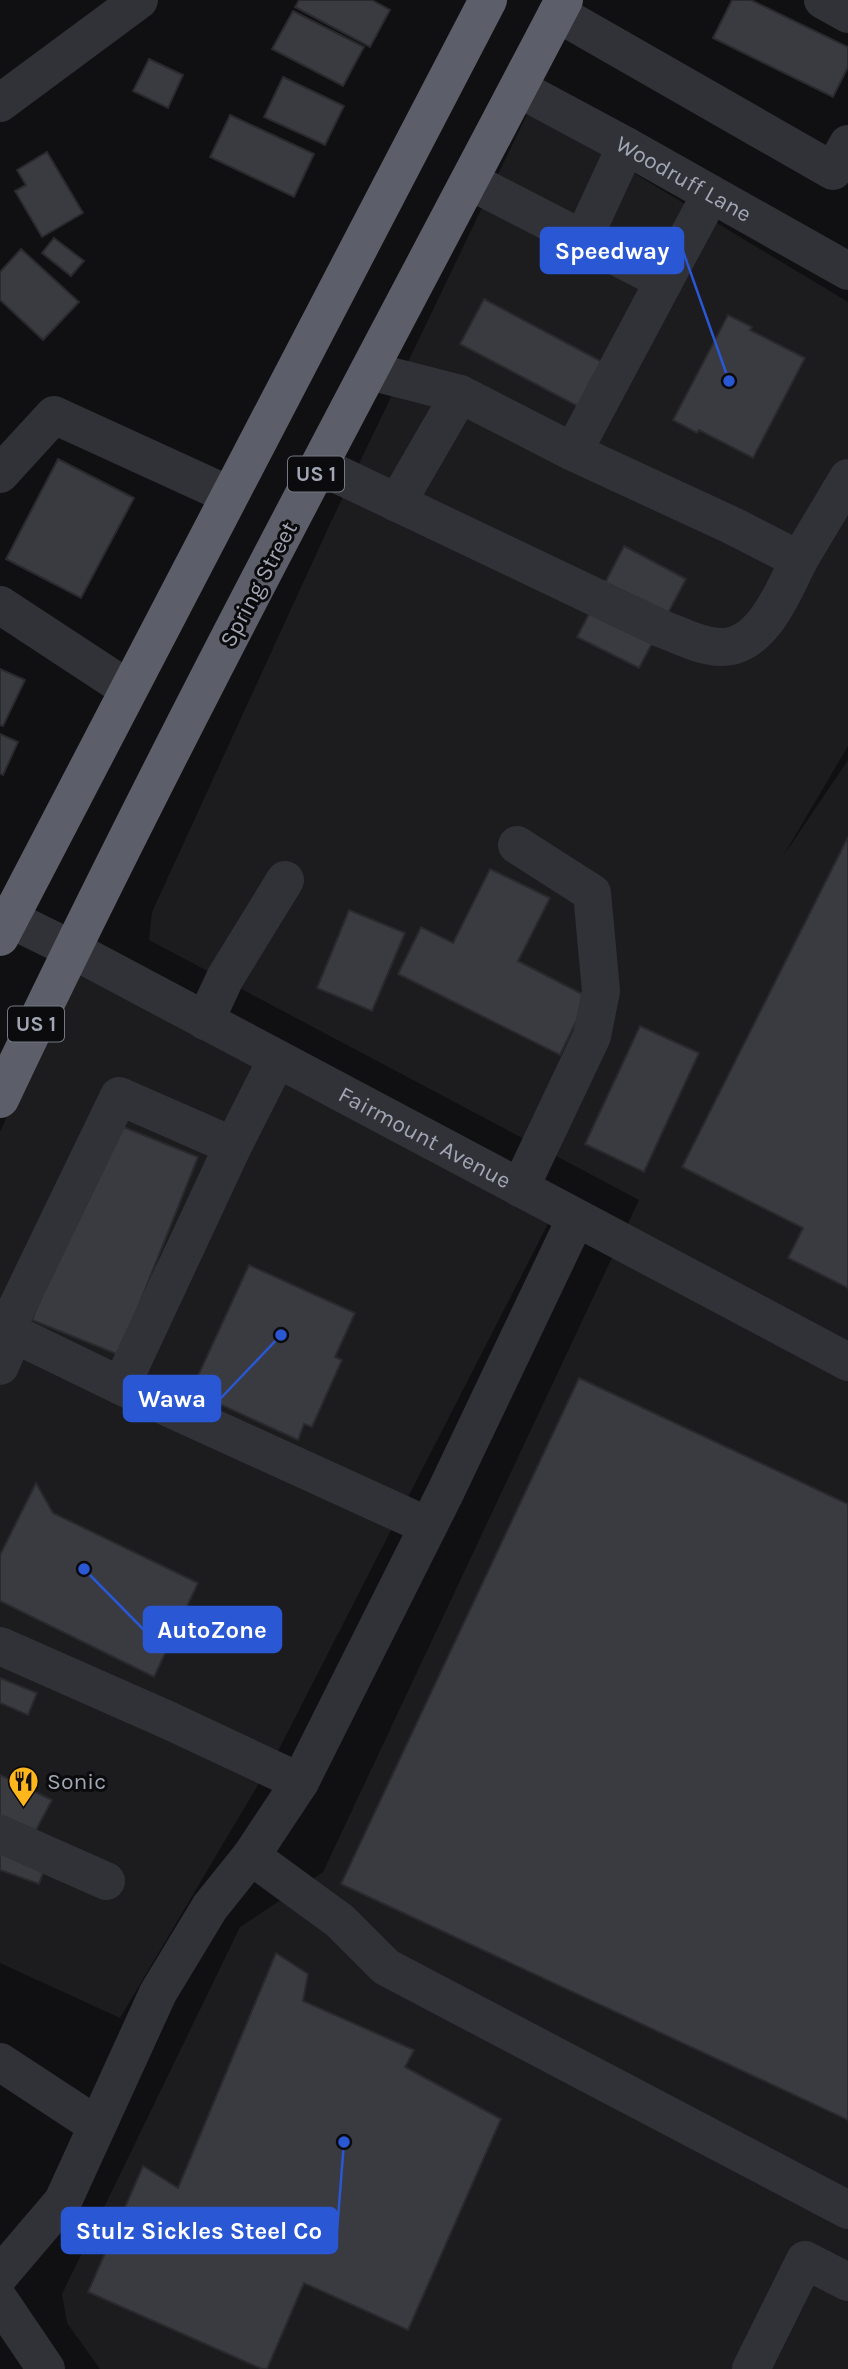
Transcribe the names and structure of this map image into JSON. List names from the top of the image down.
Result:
{
  "streets": {
    "highway": ["US 1", "Spring Street"],
    "street": ["Woodruff Lane", "Fairmount Avenue"]
  },
  "crossings": [
    ["Woodruff Lane", "Spring Street"],
    ["Spring Street", "Fairmount Avenue"]
  ],
  "places": {
    "other": [
      "Speedway",
      "Wawa",
      "AutoZone",
      "Stulz Sickles Steel Co"
    ],
    "restaurant": ["Sonic"]
  }
}
